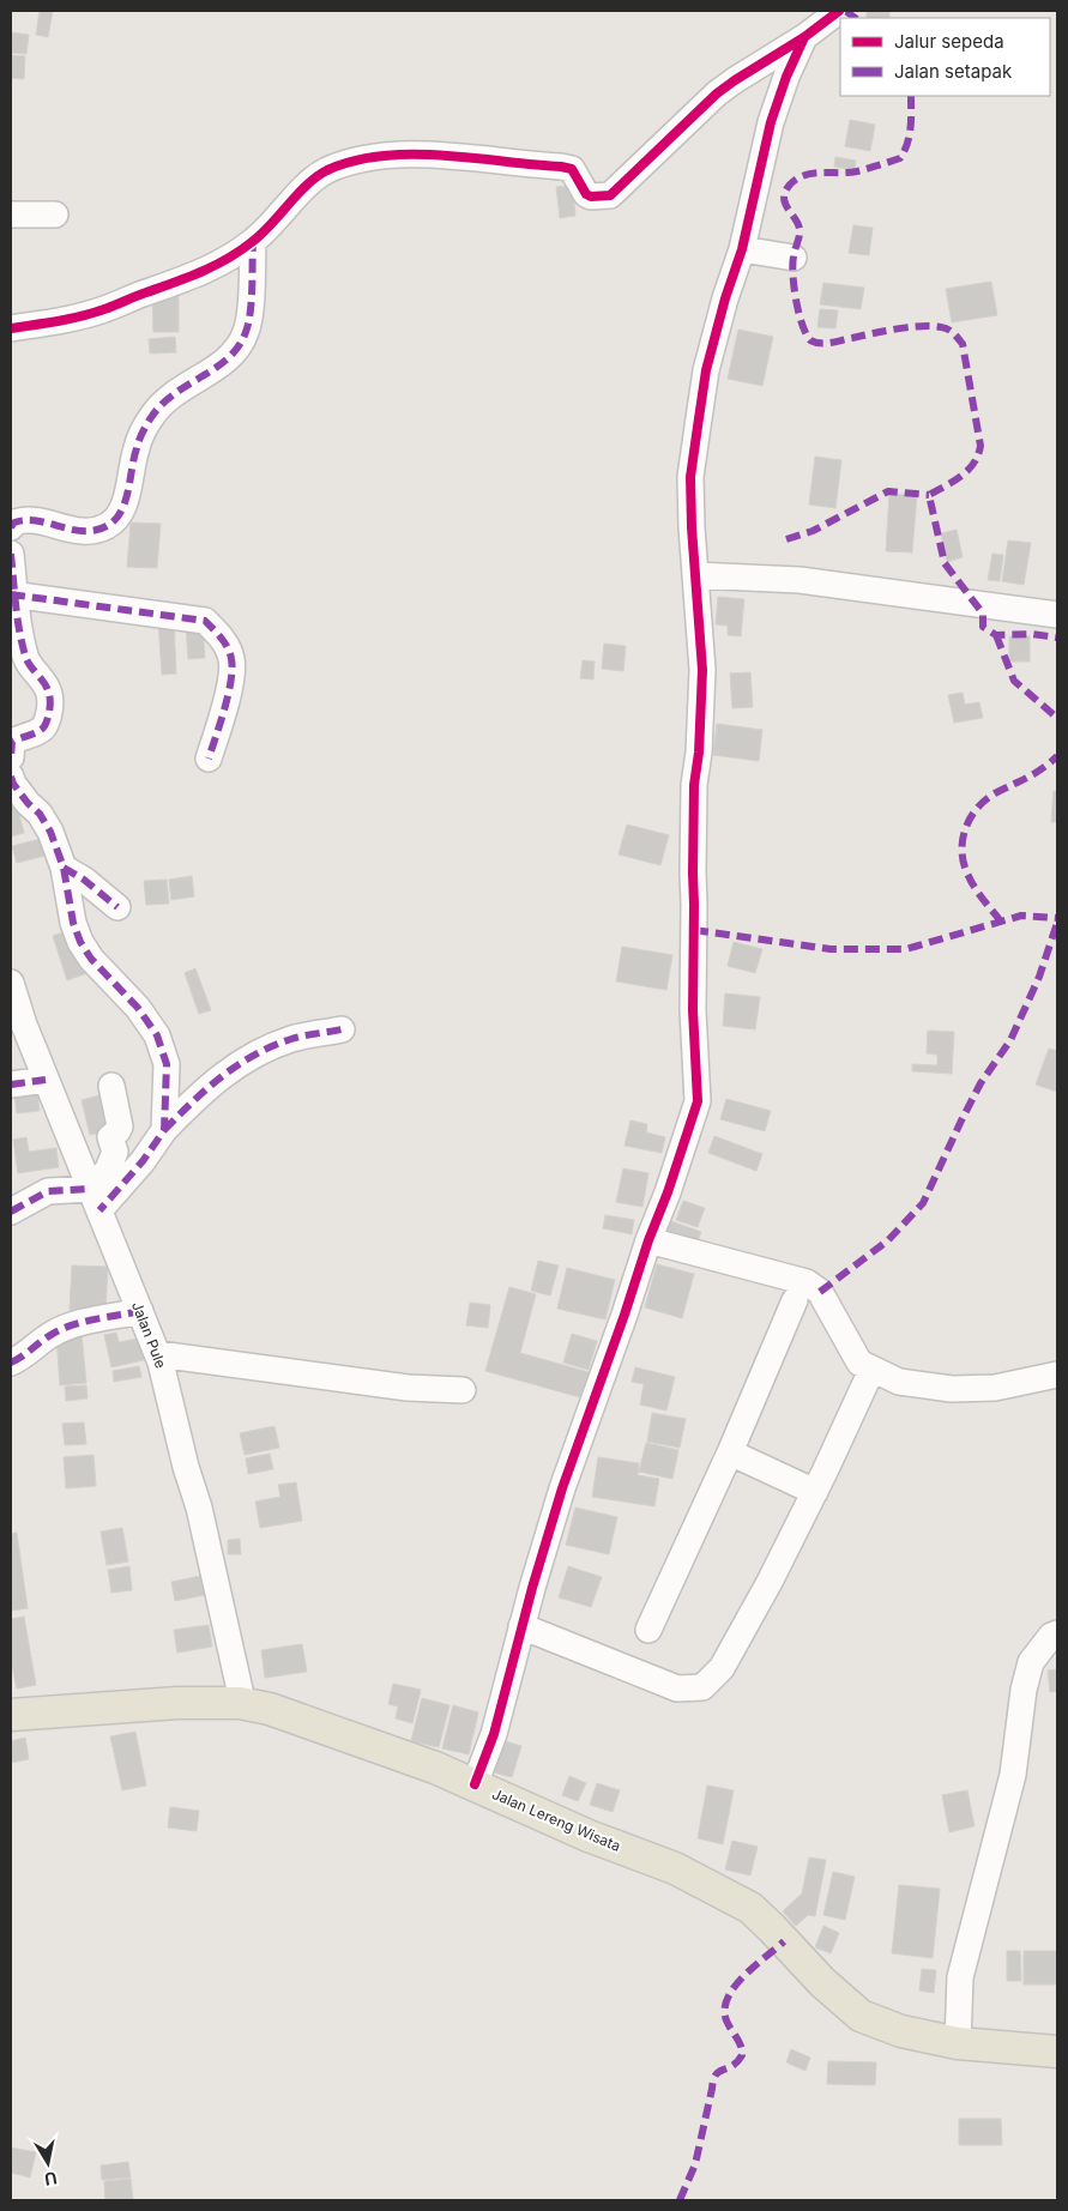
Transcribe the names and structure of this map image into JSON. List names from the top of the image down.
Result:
{
  "streets": {
    "main road": ["Jalan Lereng Wisata"],
    "street": ["Jalan Pule"]
  },
  "crossings": [
    ["Jalan Pule", "Jalan Lereng Wisata"]
  ],
  "legend": ["Jalur sepeda", "Jalan setapak"],
  "north": "bottom"
}
